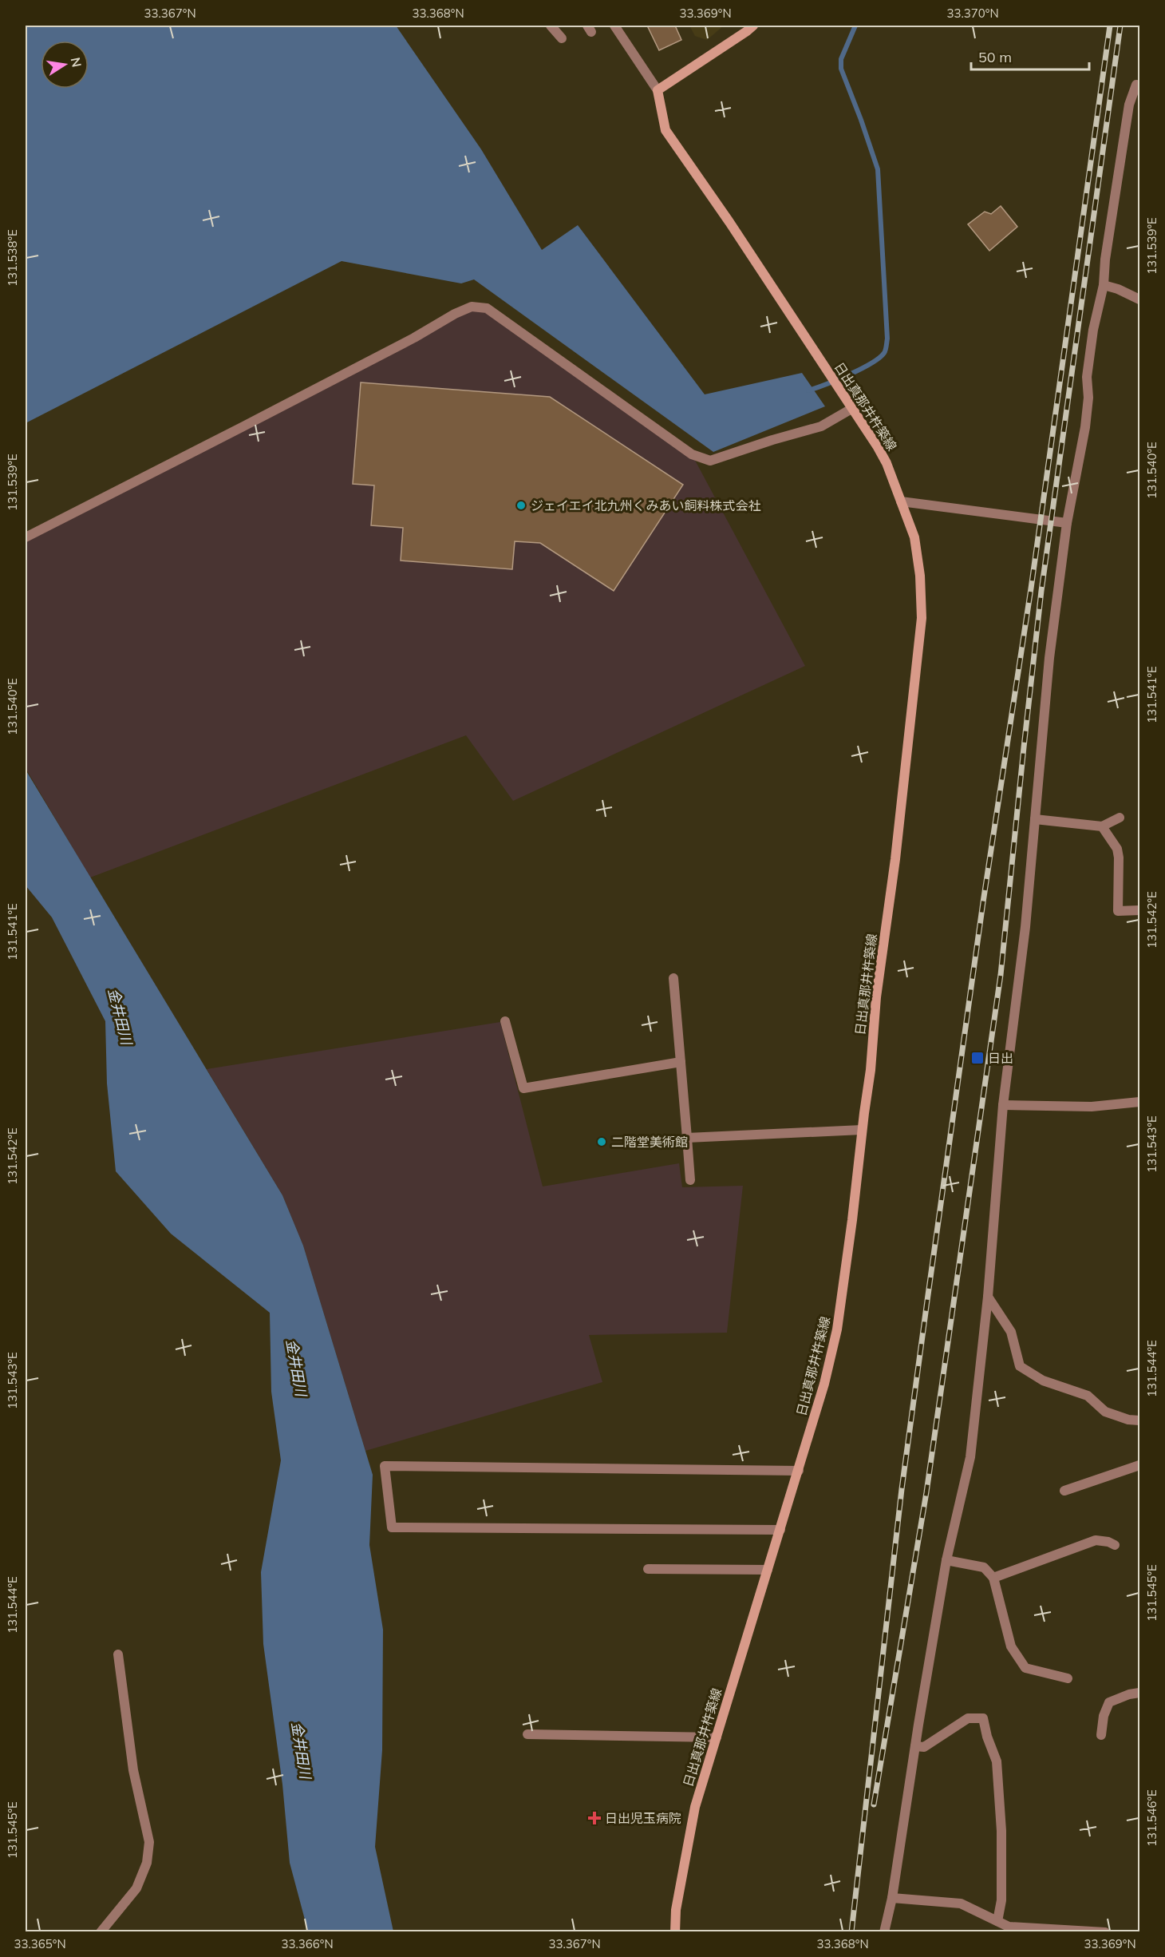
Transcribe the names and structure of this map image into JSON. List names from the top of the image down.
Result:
{
  "streets": {
    "main road": ["日出真那井杵築線"]
  },
  "water": ["金井田川"],
  "places": {
    "other": ["ジェイエイ北九州くみあい飼料株式会社", "二階堂美術館"],
    "transit": ["日出"],
    "health": ["日出児玉病院"]
  },
  "scale_bar": "50 m",
  "north": "right",
  "coordinates": [
    "33.367°N",
    "33.368°N",
    "33.369°N",
    "33.370°N",
    "131.539°E",
    "131.538°E",
    "131.540°E",
    "131.541°E",
    "131.542°E",
    "131.543°E",
    "131.544°E",
    "131.545°E",
    "131.546°E",
    "33.365°N",
    "33.366°N"
  ]
}
